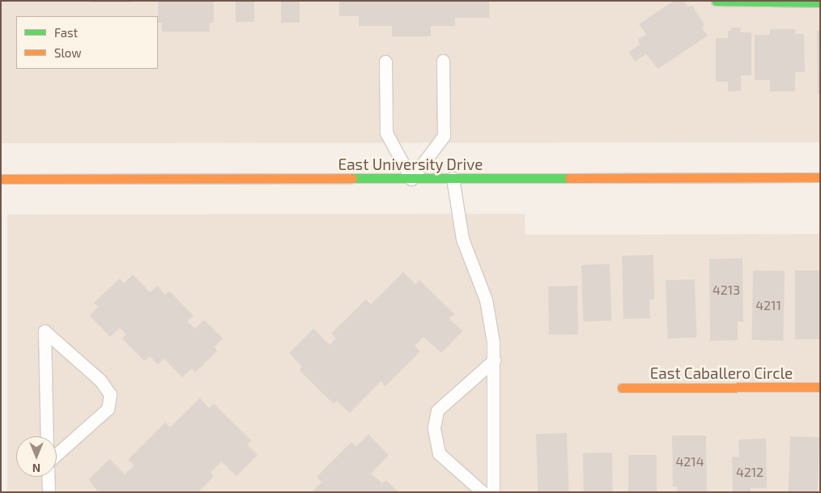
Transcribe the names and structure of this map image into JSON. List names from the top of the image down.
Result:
{
  "streets": {
    "main road": ["East University Drive", "East Caballero Circle"]
  },
  "house_numbers": [
    "4213",
    "4211",
    "4214",
    "4212"
  ],
  "legend": ["Fast", "Slow"],
  "north": "bottom"
}
